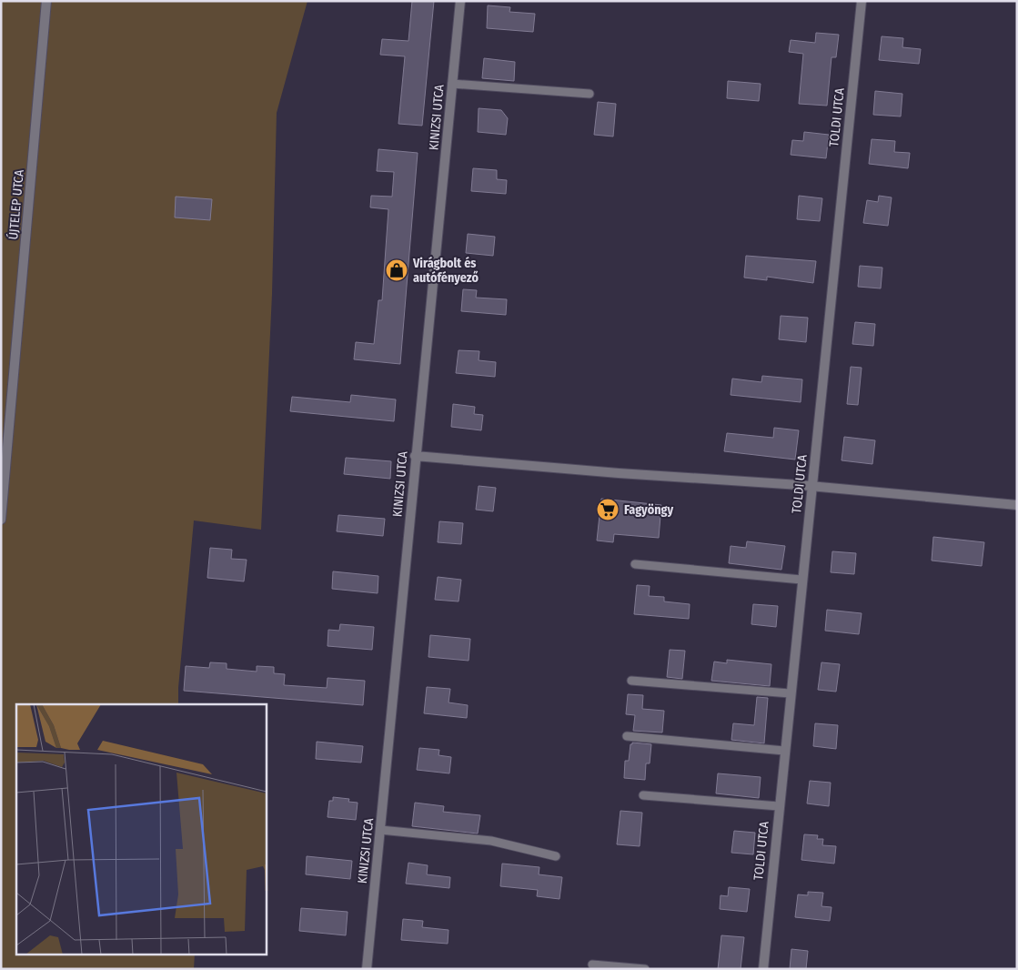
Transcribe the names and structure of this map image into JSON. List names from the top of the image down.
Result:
{
  "streets": {
    "street": ["KINIZSI UTCA", "TOLDI UTCA", "ÚJTELEP UTCA"]
  },
  "places": {
    "shop": ["Virágbolt és autófényező"],
    "supermarket": ["Fagyöngy"]
  }
}
